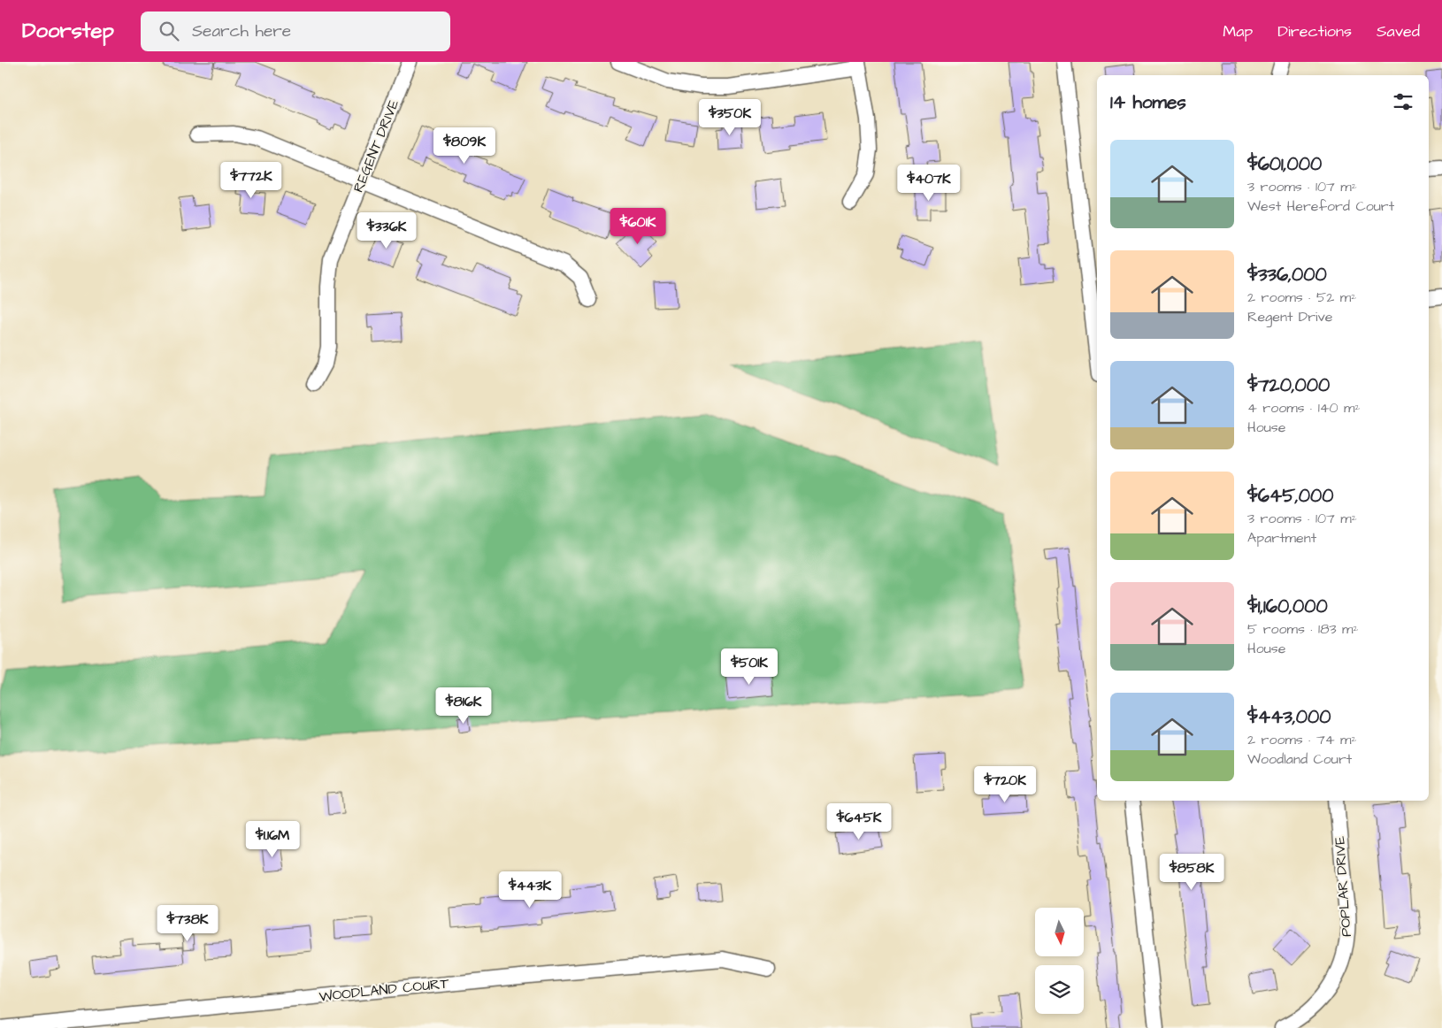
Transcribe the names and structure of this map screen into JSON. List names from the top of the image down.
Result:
{
  "streets": {
    "street": ["REGENT DRIVE", "POPLAR DRIVE", "WOODLAND COURT"]
  },
  "north": "bottom",
  "page": {
    "header": "Doorstep",
    "search": "Search here",
    "nav": ["Map", "Directions", "Saved"],
    "heading": "14 homes",
    "price": [
      "$350K",
      "$809K",
      "$772K",
      "$407K",
      "$601K",
      "$336K",
      "$501K",
      "$816K",
      "$720K",
      "$645K",
      "$1.16M",
      "$858K",
      "$443K",
      "$738K"
    ],
    "list": [
      {
        "name": "$601,000",
        "note": "3 rooms · 107 m² · West Hereford Court"
      },
      {
        "name": "$336,000",
        "note": "2 rooms · 52 m² · Regent Drive"
      },
      {
        "name": "$720,000",
        "note": "4 rooms · 140 m² · House"
      },
      {
        "name": "$645,000",
        "note": "3 rooms · 107 m² · Apartment"
      },
      {
        "name": "$1,160,000",
        "note": "5 rooms · 183 m² · House"
      },
      {
        "name": "$443,000",
        "note": "2 rooms · 74 m² · Woodland Court"
      }
    ]
  }
}
